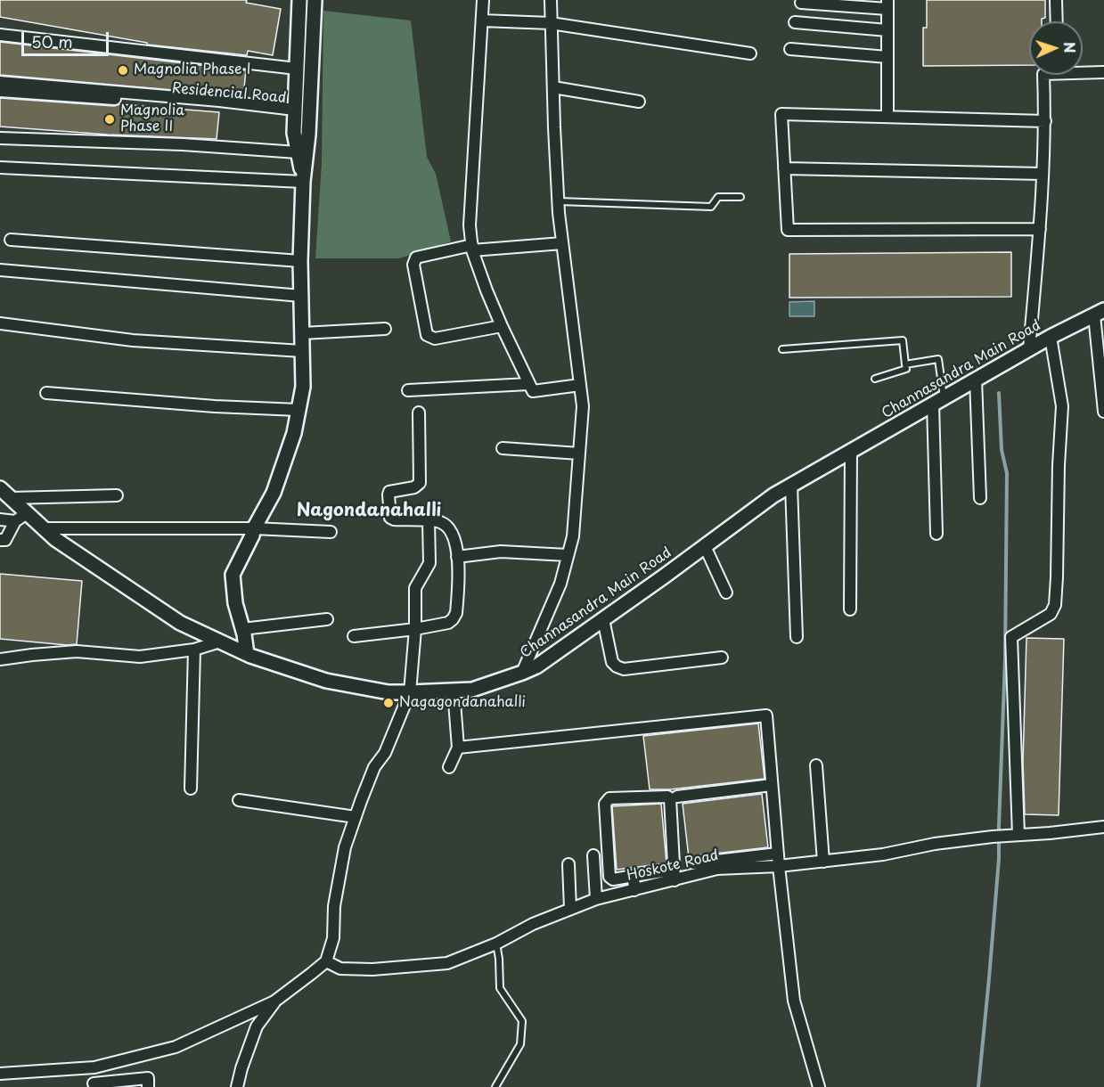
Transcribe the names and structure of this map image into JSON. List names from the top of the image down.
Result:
{
  "streets": {
    "street": ["Residencial Road", "Channasandra Main Road", "Hoskote Road"]
  },
  "districts": ["Nagondanahalli"],
  "places": ["Magnolia Phase I", "Magnolia Phase II", "Nagagondanahalli"],
  "scale_bar": "50 m",
  "north": "right"
}
